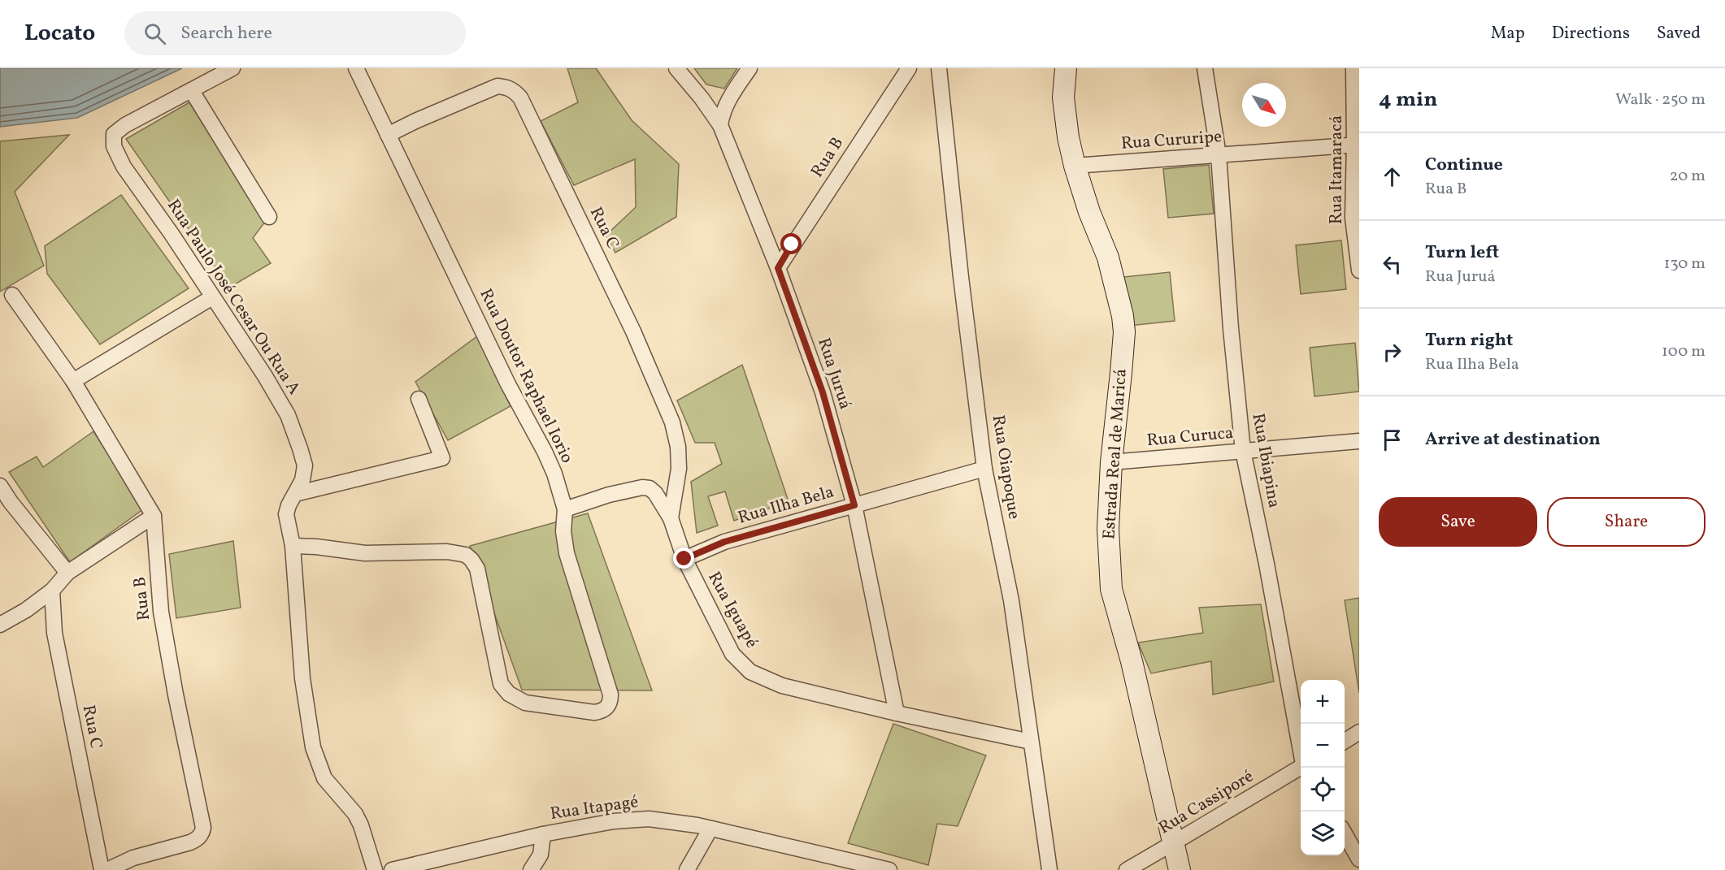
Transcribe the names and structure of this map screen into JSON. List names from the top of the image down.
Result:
{
  "streets": {
    "main road": ["Estrada Real de Maricá"],
    "street": [
      "Rua Cururipe",
      "Rua B",
      "Rua Itamaracá",
      "Rua C",
      "Rua Paulo José Cesar Ou Rua A",
      "Rua Juruá",
      "Rua Doutor Raphael Iorio",
      "Rua Curuca",
      "Rua Ibiapina",
      "Rua Oiapoque",
      "Rua Ilha Bela",
      "Rua Iguapé",
      "Rua Cassiporé",
      "Rua Itapagé"
    ]
  },
  "crossings": [
    ["Rua Cururipe", "Rua Itamaracá"],
    ["Rua Cururipe", "Estrada Real de Maricá"],
    ["Rua Cururipe", "Rua Ibiapina"],
    ["Rua B", "Rua Juruá"],
    ["Rua C", "Rua Doutor Raphael Iorio"],
    ["Rua C", "Rua Iguapé"],
    ["Rua Paulo José Cesar Ou Rua A", "Rua Doutor Raphael Iorio"],
    ["Rua Juruá", "Rua Ilha Bela"],
    ["Rua Juruá", "Rua Iguapé"],
    ["Rua Doutor Raphael Iorio", "Rua Iguapé"],
    ["Rua Curuca", "Estrada Real de Maricá"],
    ["Rua Curuca", "Rua Ibiapina"],
    ["Estrada Real de Maricá", "Rua Cassiporé"],
    ["Rua Oiapoque", "Rua Ilha Bela"],
    ["Rua Oiapoque", "Rua Iguapé"],
    ["Rua Ilha Bela", "Rua Iguapé"]
  ],
  "north": "bottom right",
  "page": {
    "header": "Locato",
    "search": "Search here",
    "nav": ["Map", "Directions", "Saved"],
    "heading": ["4 min", "Walk · 250 m"],
    "list": [
      ["Continue", "Rua B", "20 m"],
      ["Turn left", "Rua Juruá", "130 m"],
      ["Turn right", "Rua Ilha Bela", "100 m"],
      "Arrive at destination"
    ],
    "buttons": ["Save", "Share"],
    "map_buttons": ["+", "−"]
  }
}
